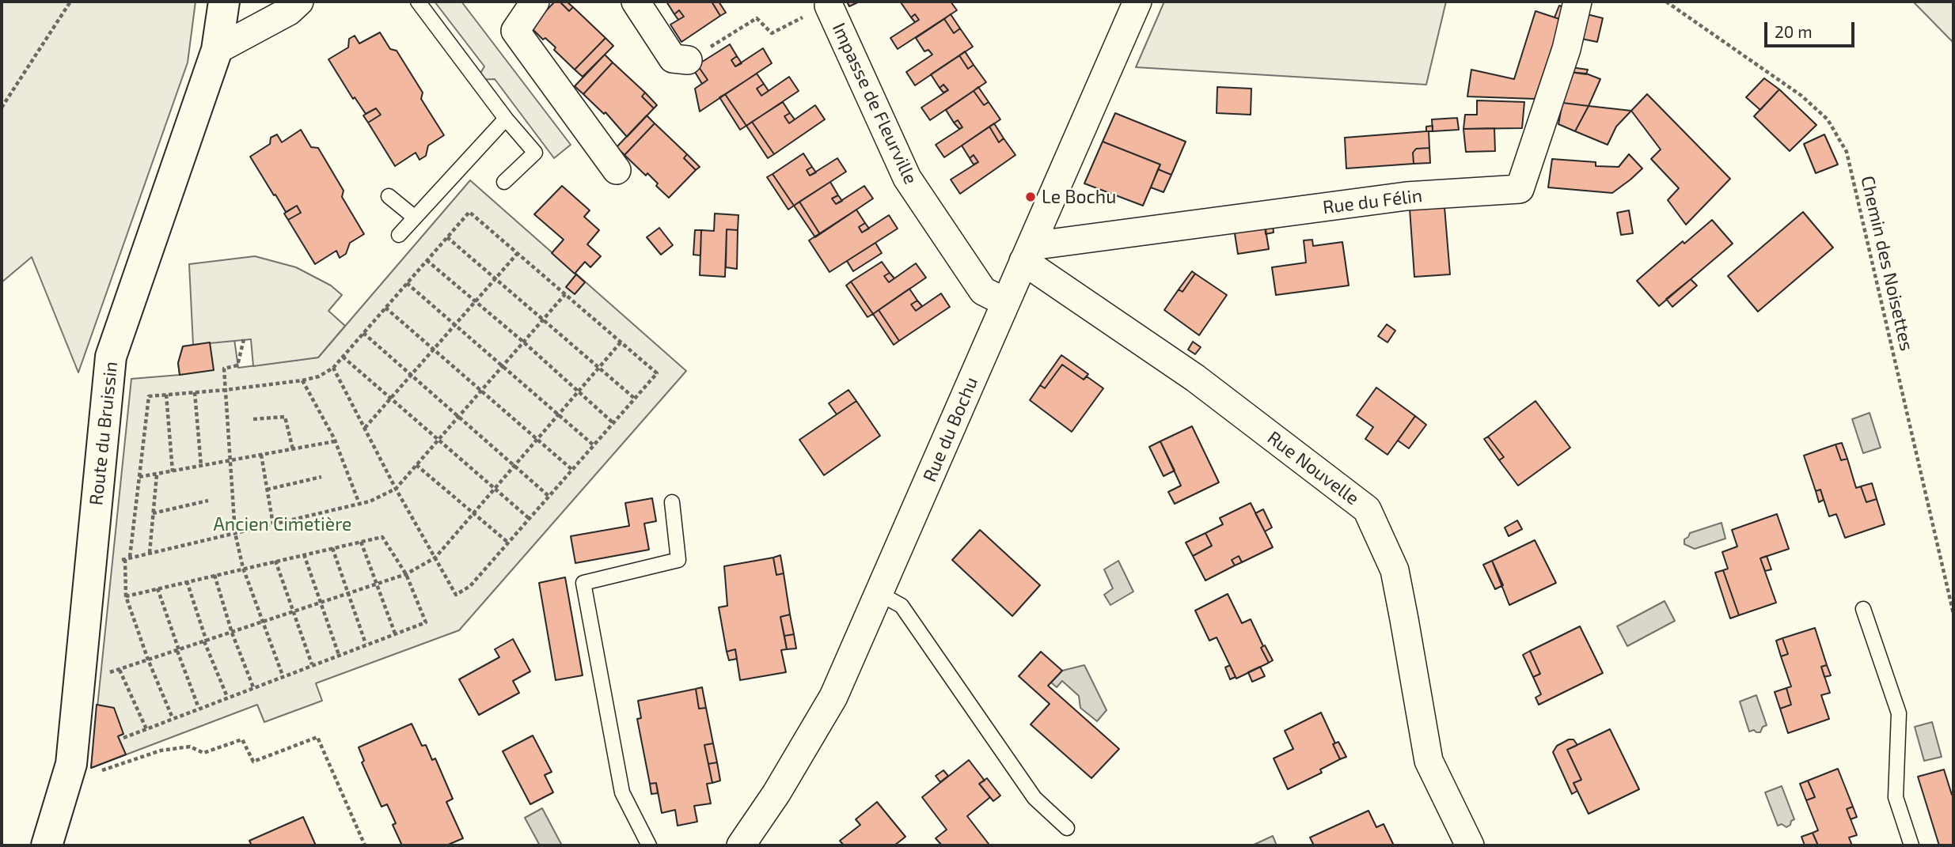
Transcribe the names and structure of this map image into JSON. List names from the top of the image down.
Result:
{
  "streets": {
    "street": [
      "Impasse de Fleurville",
      "Rue du Félin",
      "Rue du Bochu",
      "Route du Bruissin",
      "Rue Nouvelle"
    ],
    "path": ["Chemin des Noisettes"]
  },
  "crossings": [
    ["Impasse de Fleurville", "Rue du Bochu"],
    ["Rue du Félin", "Rue du Bochu"],
    ["Rue du Félin", "Rue Nouvelle"],
    ["Rue du Bochu", "Rue Nouvelle"]
  ],
  "parks": ["Ancien Cimetière"],
  "places": ["Le Bochu"],
  "scale_bar": "20 m"
}
